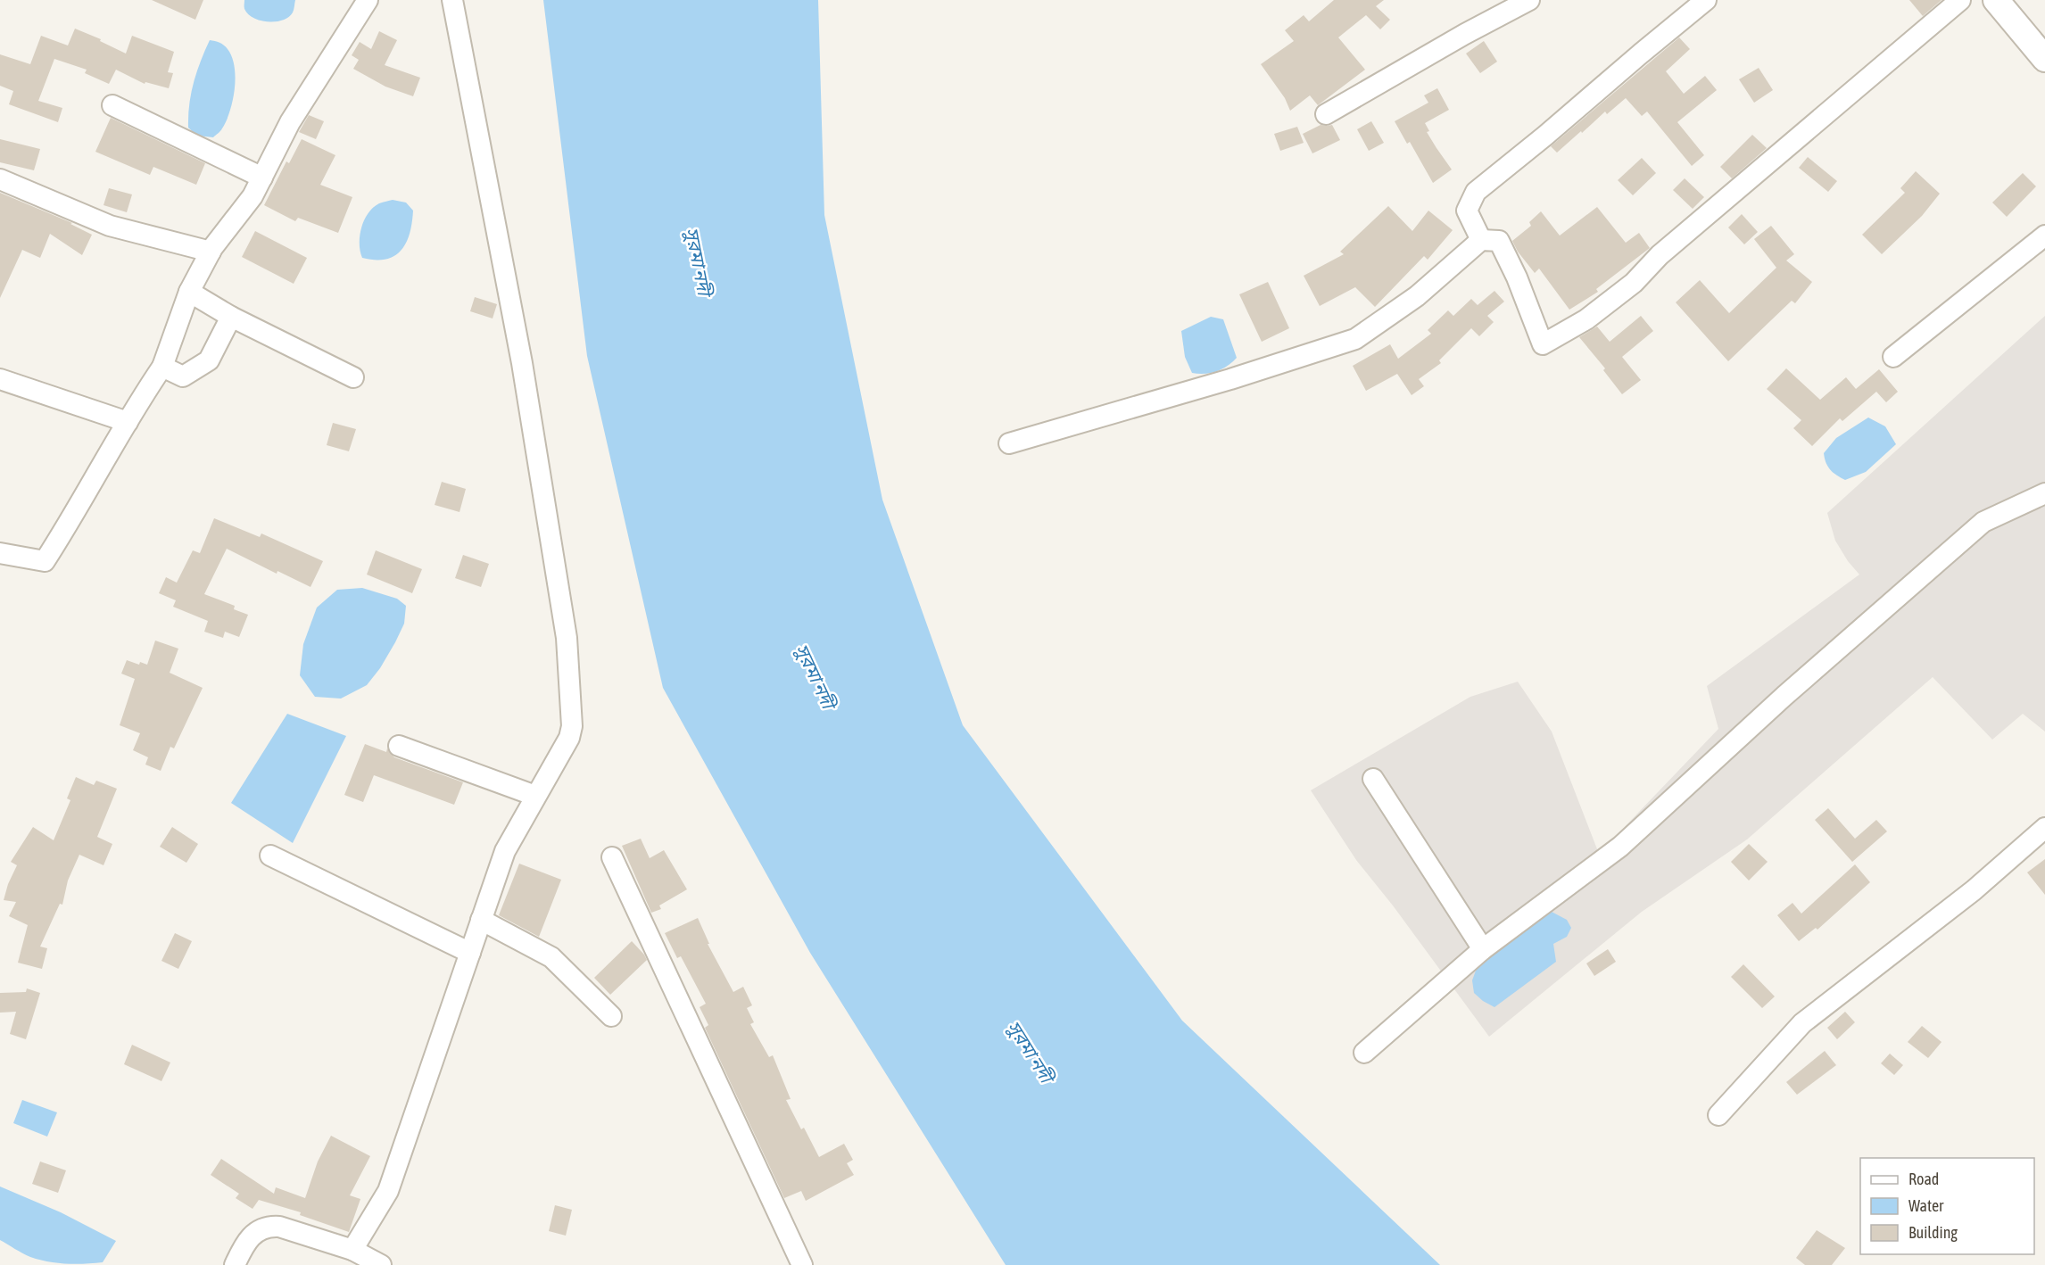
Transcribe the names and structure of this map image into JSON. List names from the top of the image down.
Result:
{
  "water": ["সুরমা নদী"],
  "legend": ["Road", "Water", "Building"]
}
